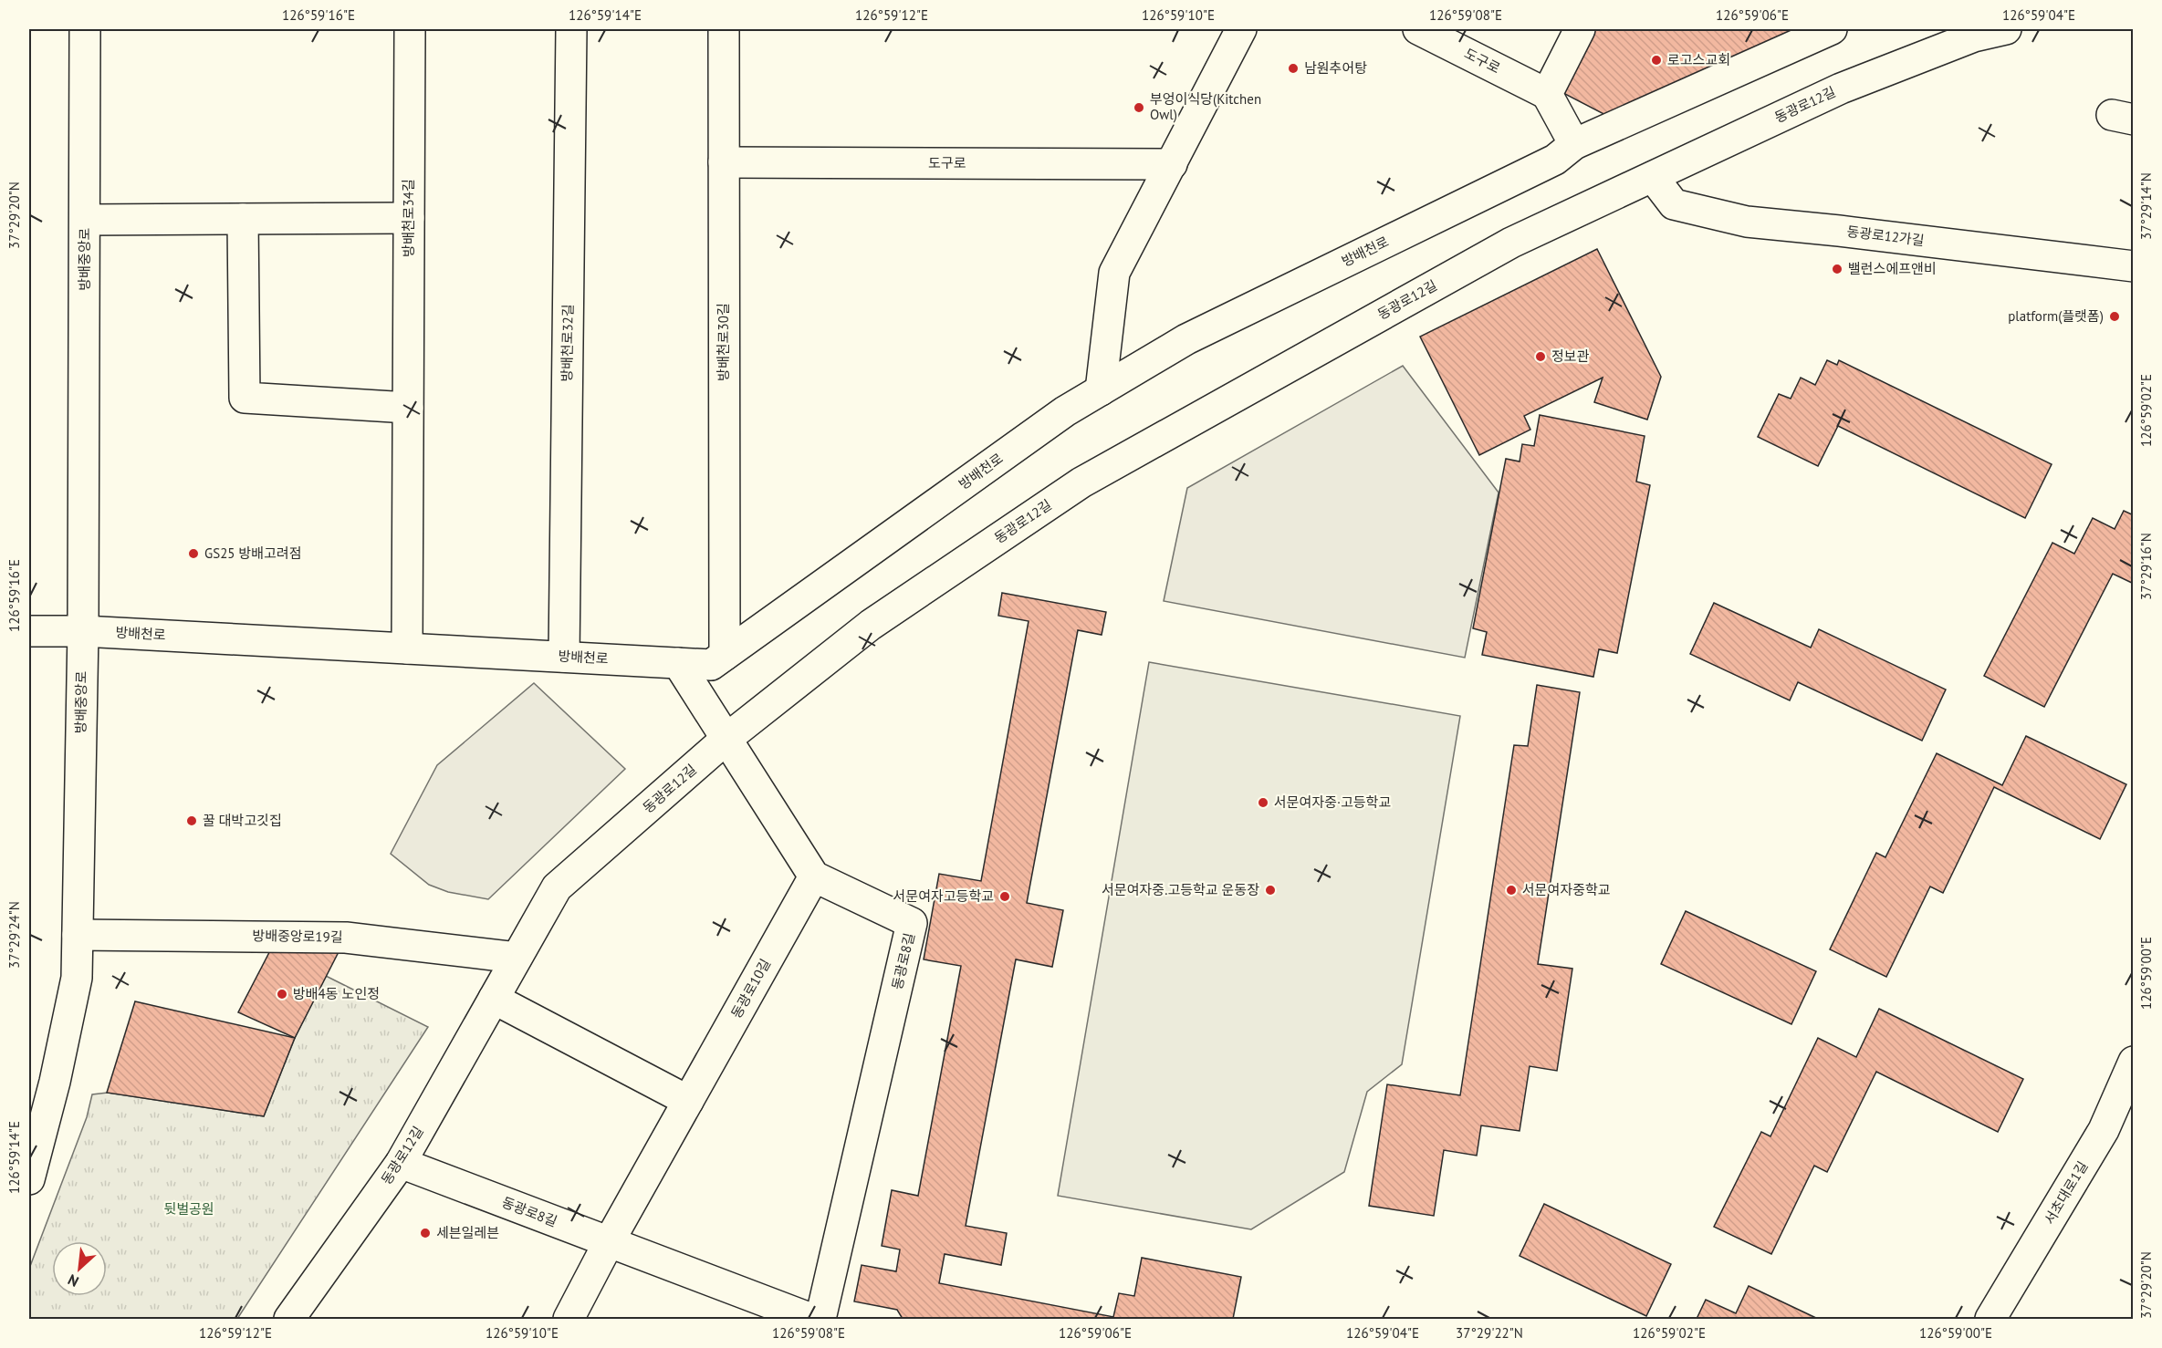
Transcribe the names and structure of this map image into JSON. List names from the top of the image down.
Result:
{
  "streets": {
    "street": [
      "도구로",
      "동광로12길",
      "방배천로34길",
      "동광로12가길",
      "방배천로",
      "방배중앙로",
      "방배천로30길",
      "방배천로32길",
      "방배중앙로19길",
      "동광로8길",
      "동광로10길",
      "서초대로1길"
    ]
  },
  "crossings": [
    ["도구로", "방배천로30길"],
    ["동광로12길", "동광로12가길"],
    ["동광로12길", "방배중앙로19길"],
    ["동광로12길", "동광로8길"],
    ["방배천로34길", "방배천로"],
    ["방배천로34길", "방배중앙로"],
    ["방배천로", "방배중앙로"],
    ["방배천로", "방배천로30길"],
    ["방배천로", "방배천로32길"],
    ["방배중앙로", "방배중앙로19길"],
    ["동광로8길", "동광로10길"]
  ],
  "parks": ["뒷벌공원"],
  "places": [
    "로고스교회",
    "남원추어탕",
    "부엉이식당(Kitchen Owl)",
    "밸런스에프앤비",
    "platform(플랫폼)",
    "정보관",
    "GS25 방배고려점",
    "서문여자중·고등학교",
    "꿀 대박고깃집",
    "서문여자중.고등학교 운동장",
    "서문여자중학교",
    "서문여자고등학교",
    "방배4동 노인정",
    "세븐일레븐"
  ],
  "north": "bottom left",
  "coordinates": [
    "126°59'16\"E",
    "126°59'14\"E",
    "126°59'12\"E",
    "126°59'10\"E",
    "126°59'08\"E",
    "126°59'06\"E",
    "126°59'04\"E",
    "37°29'14\"N",
    "37°29'20\"N",
    "126°59'02\"E",
    "37°29'16\"N",
    "37°29'24\"N",
    "126°59'00\"E",
    "37°29'22\"N"
  ]
}
